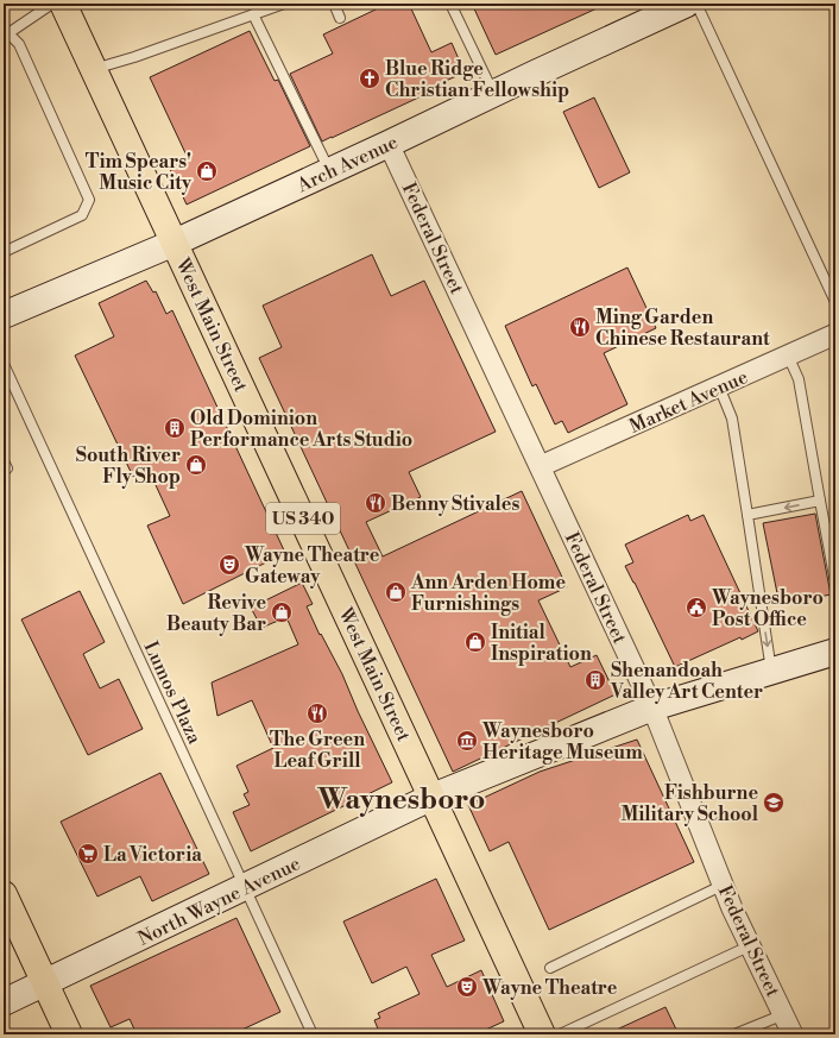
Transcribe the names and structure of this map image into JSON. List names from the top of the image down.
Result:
{
  "streets": {
    "main road": [
      "Arch Avenue",
      "West Main Street",
      "US 340",
      "North Wayne Avenue"
    ],
    "street": ["Federal Street", "Market Avenue"],
    "lane": ["Lumos Plaza"]
  },
  "crossings": [
    ["Arch Avenue", "Federal Street"],
    ["Arch Avenue", "West Main Street"],
    ["Federal Street", "Market Avenue"],
    ["Federal Street", "North Wayne Avenue"],
    ["West Main Street", "North Wayne Avenue"],
    ["Lumos Plaza", "North Wayne Avenue"]
  ],
  "districts": ["Waynesboro"],
  "places": {
    "church": ["Blue Ridge Christian Fellowship"],
    "shop": [
      "Tim Spears' Music City",
      "South River Fly Shop",
      "Ann Arden Home Furnishings",
      "Revive Beauty Bar",
      "Initial Inspiration"
    ],
    "restaurant": ["Ming Garden Chinese Restaurant", "Benny Stivales", "The Green Leaf Grill"],
    "building": ["Old Dominion Performance Arts Studio", "Shenandoah Valley Art Center"],
    "theatre": ["Wayne Theatre Gateway", "Wayne Theatre"],
    "public building": ["Waynesboro Post Office"],
    "museum": ["Waynesboro Heritage Museum"],
    "school or university": ["Fishburne Military School"],
    "supermarket": ["La Victoria"]
  }
}
